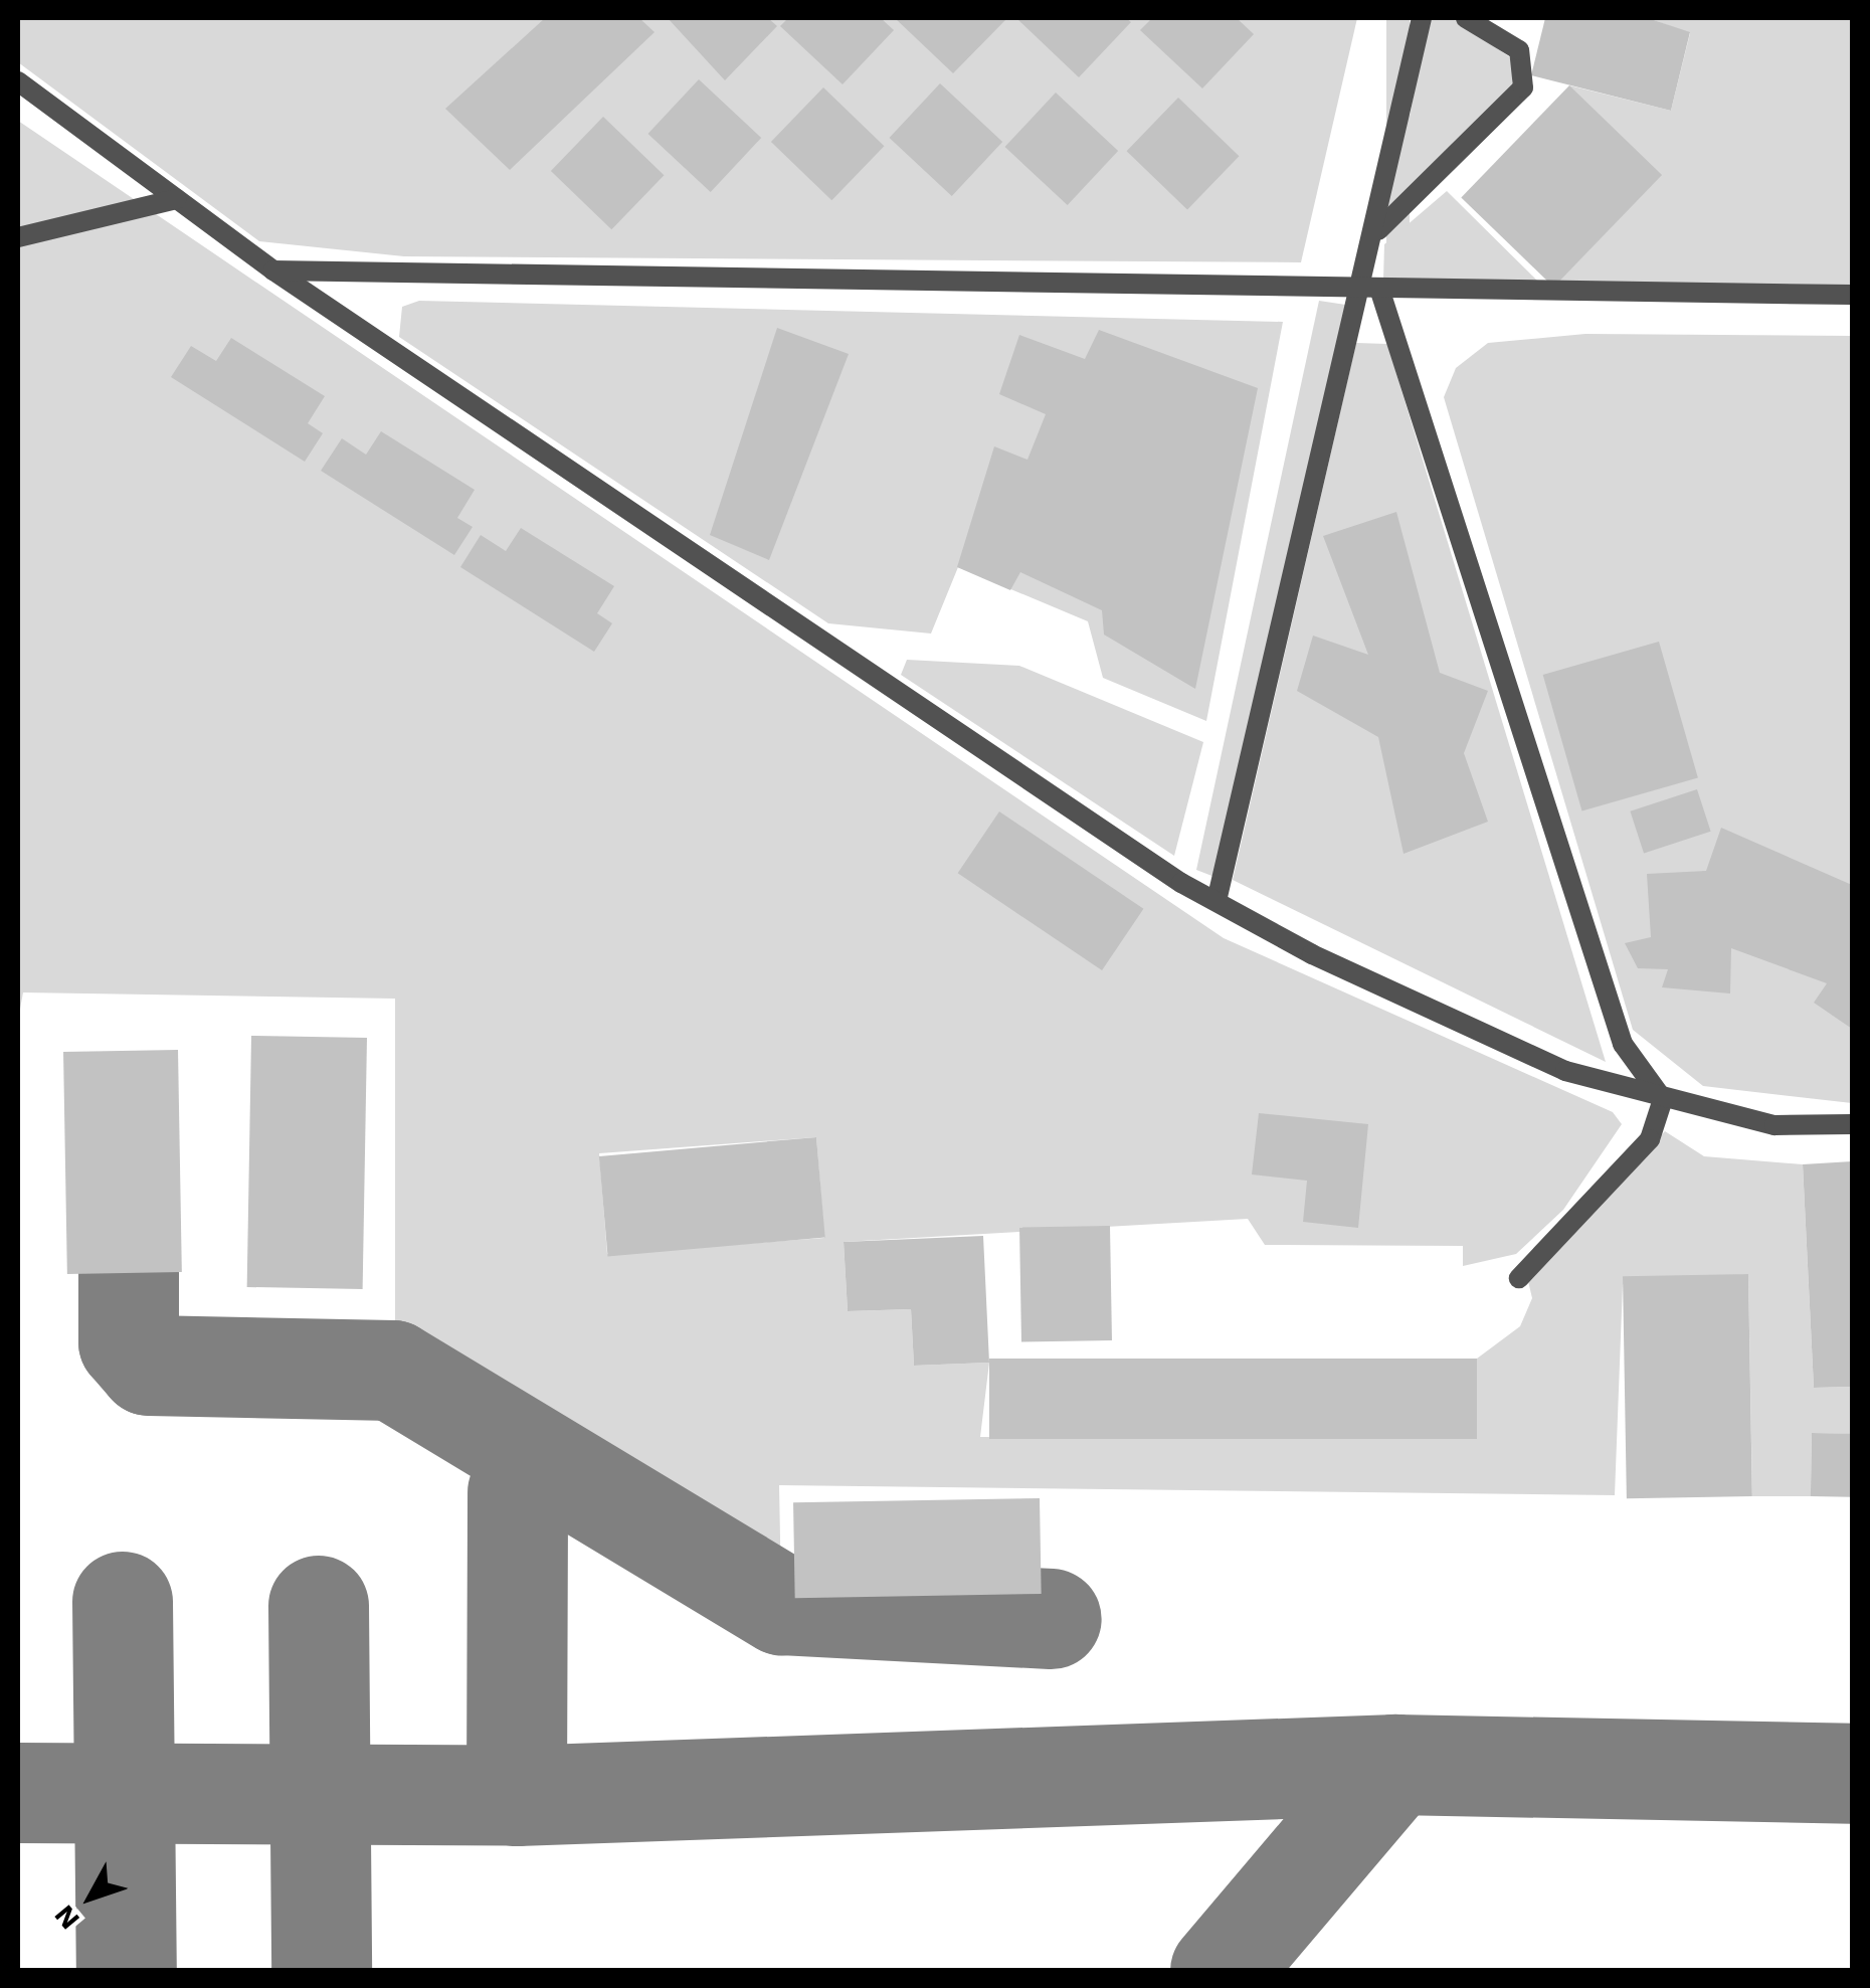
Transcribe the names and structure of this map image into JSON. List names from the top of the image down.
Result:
{
  "north": "bottom left"
}
